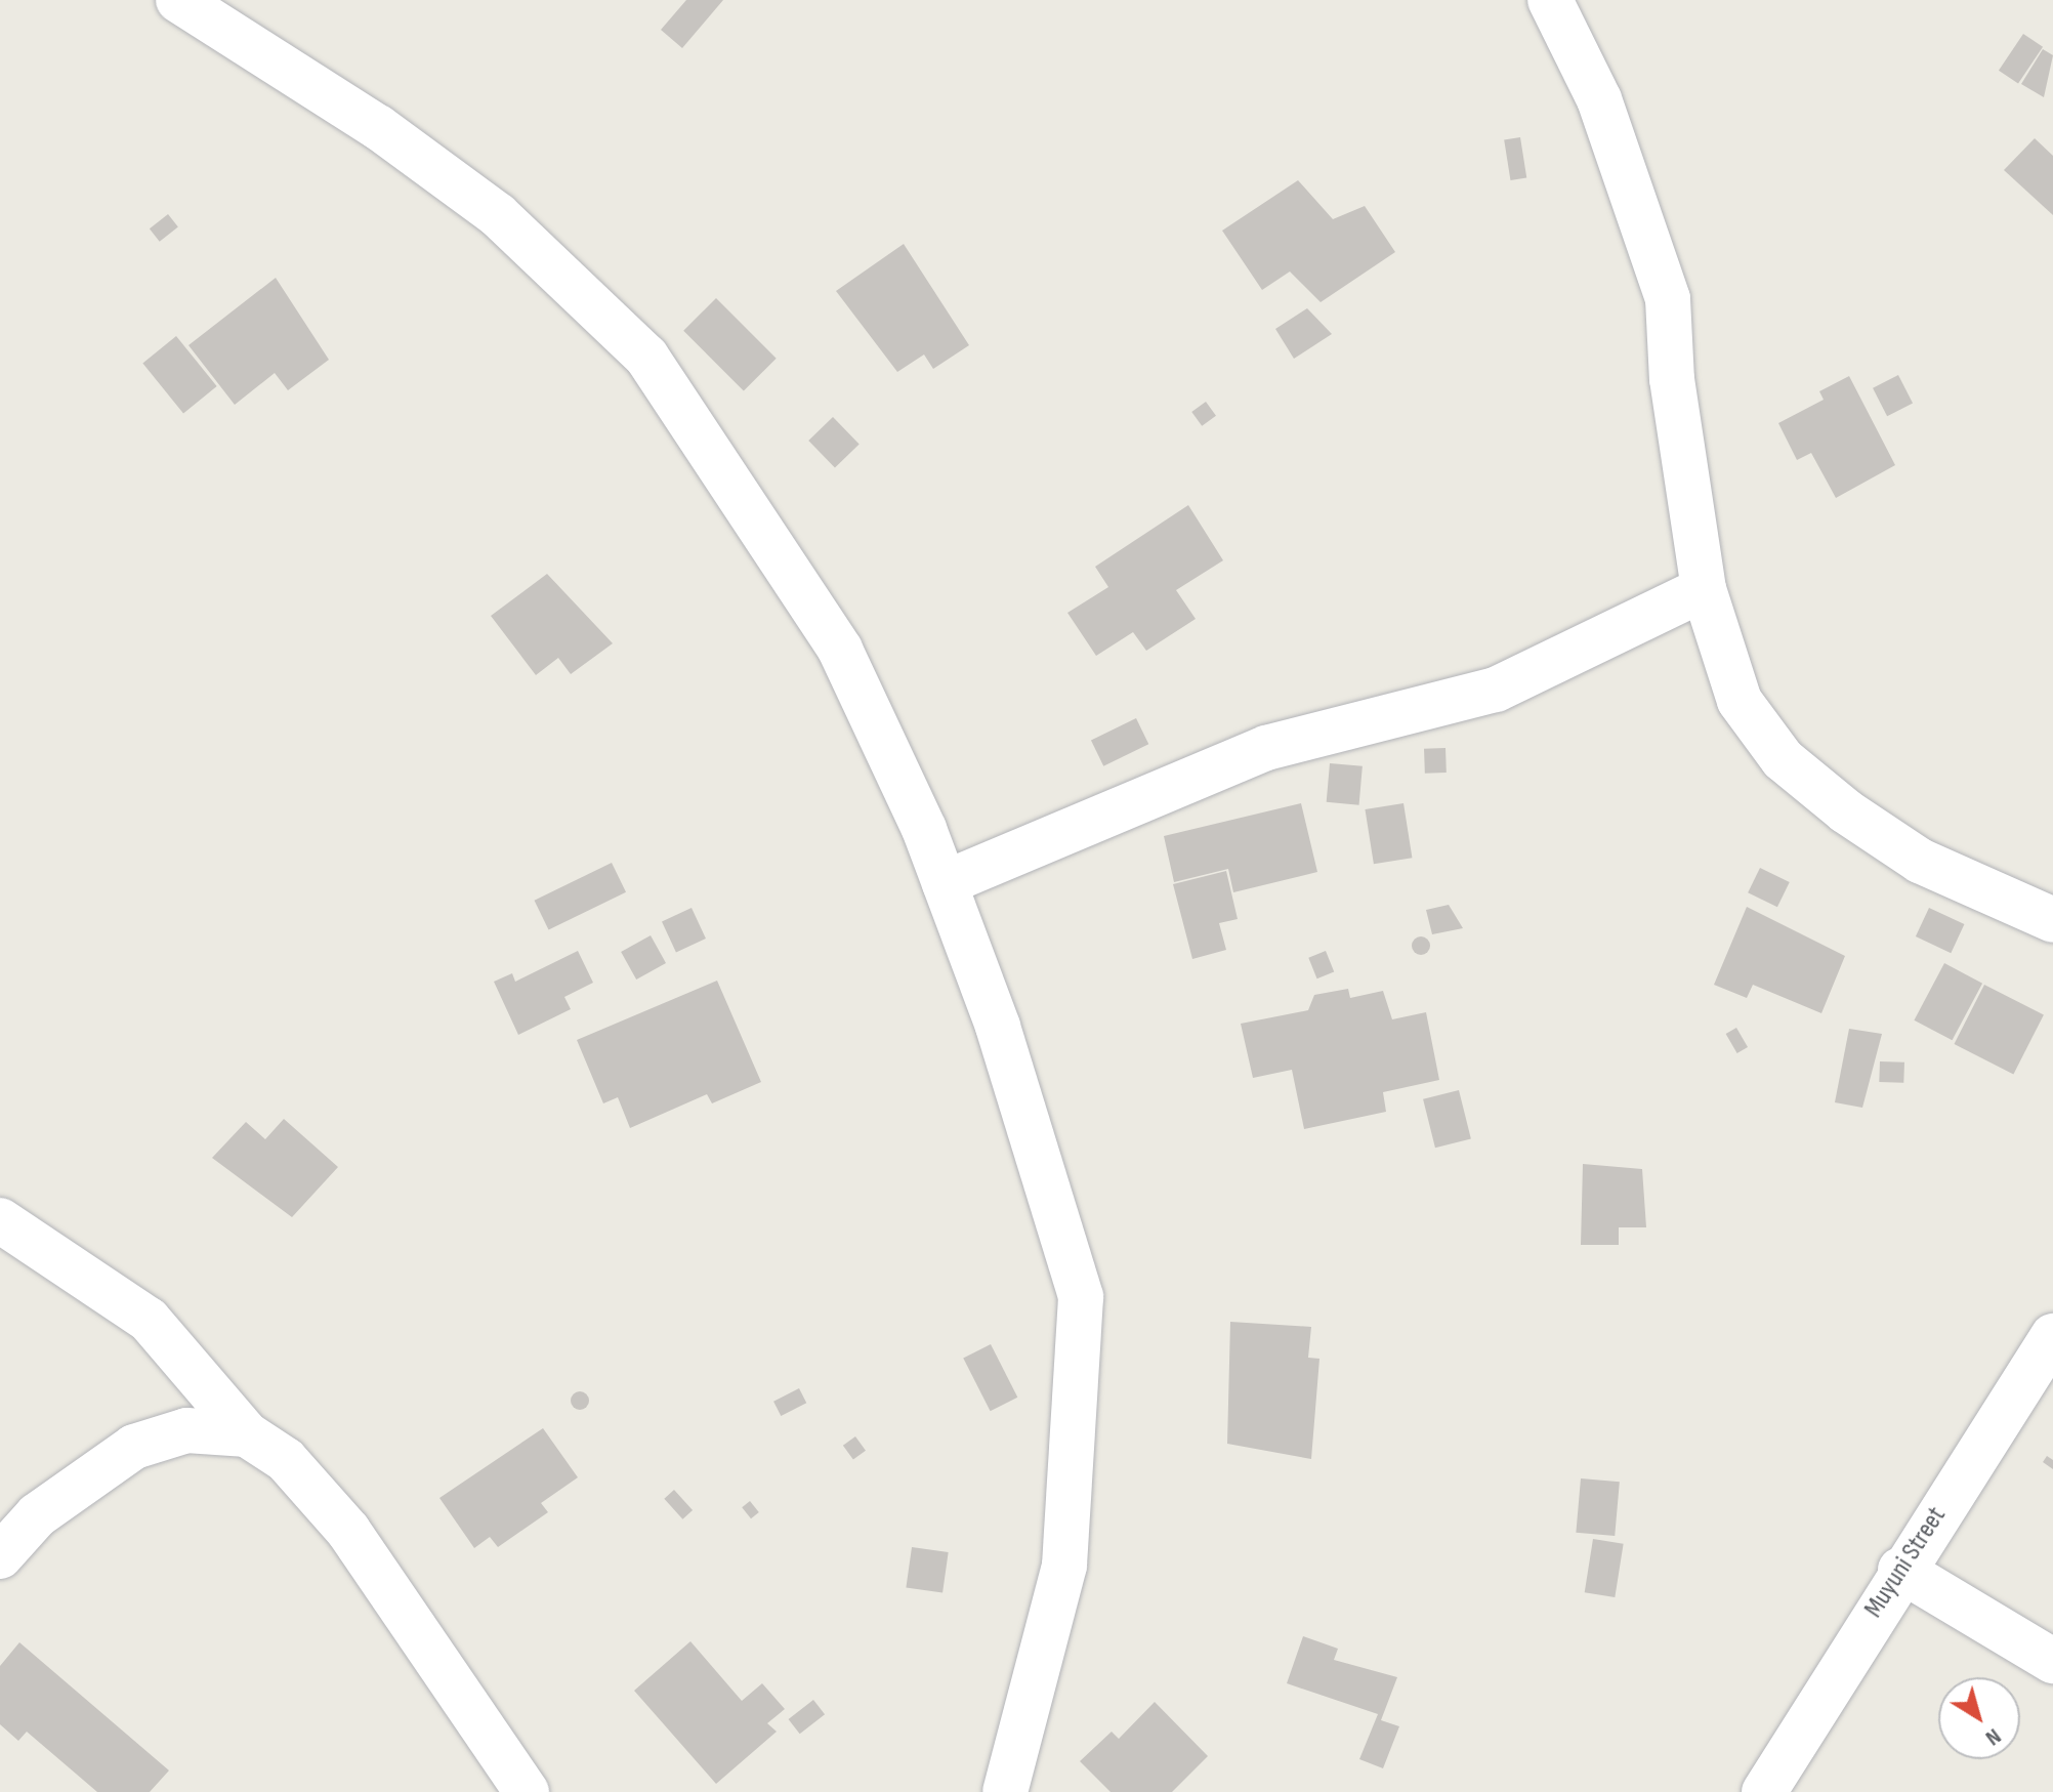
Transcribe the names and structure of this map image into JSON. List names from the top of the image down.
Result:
{
  "streets": {
    "street": ["Muyuni Street"]
  },
  "north": "bottom right"
}
